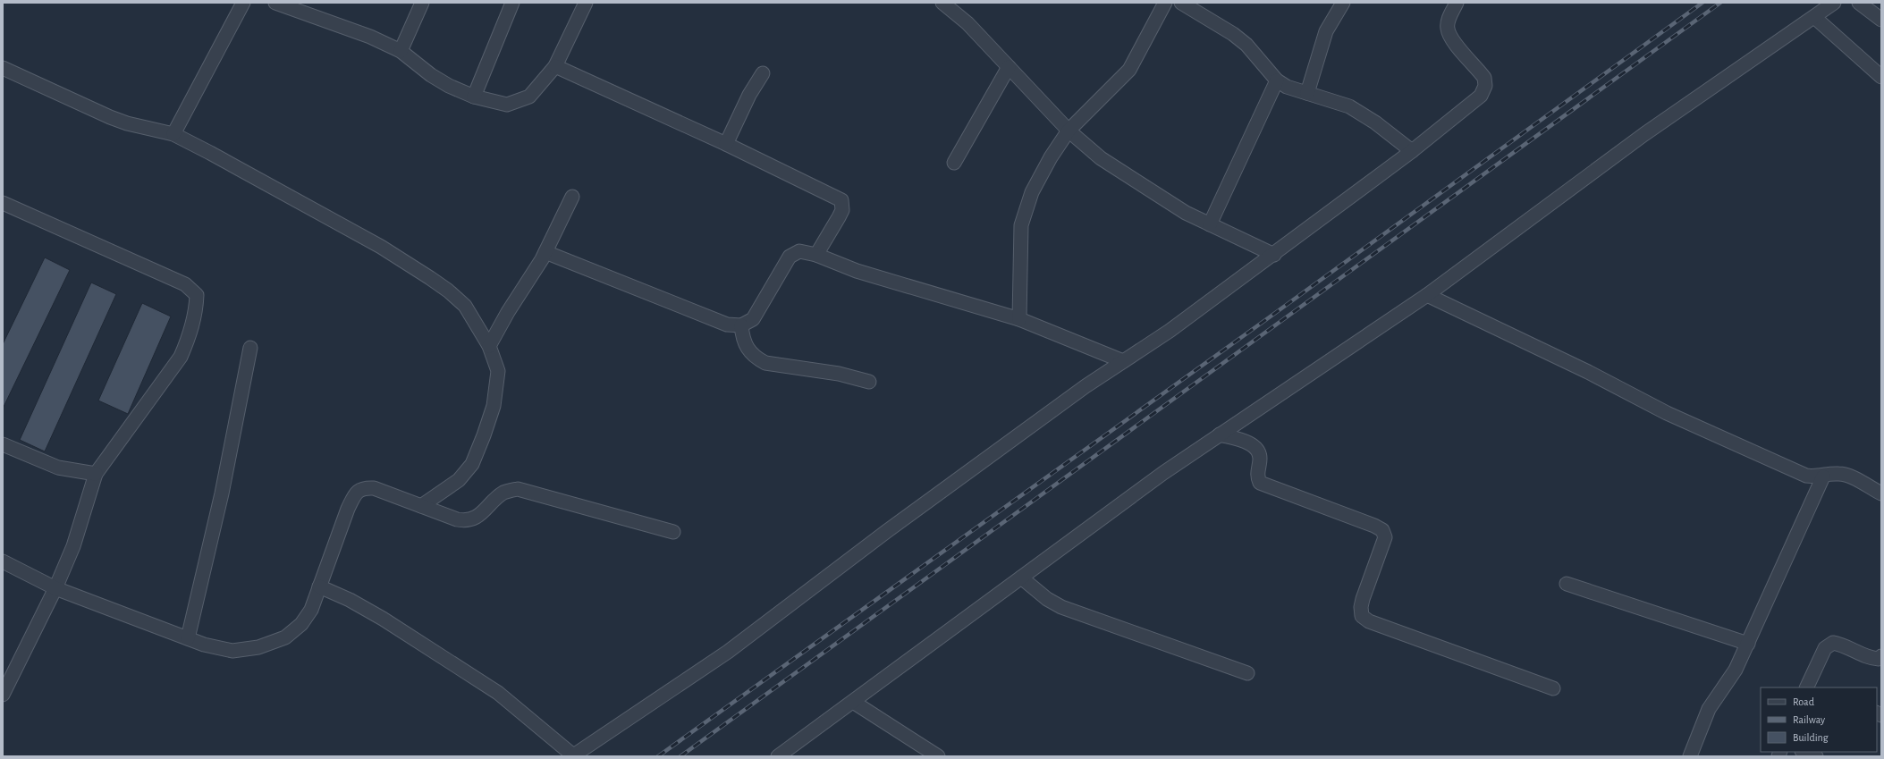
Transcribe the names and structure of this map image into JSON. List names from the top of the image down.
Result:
{
  "legend": ["Road", "Railway", "Building"]
}
